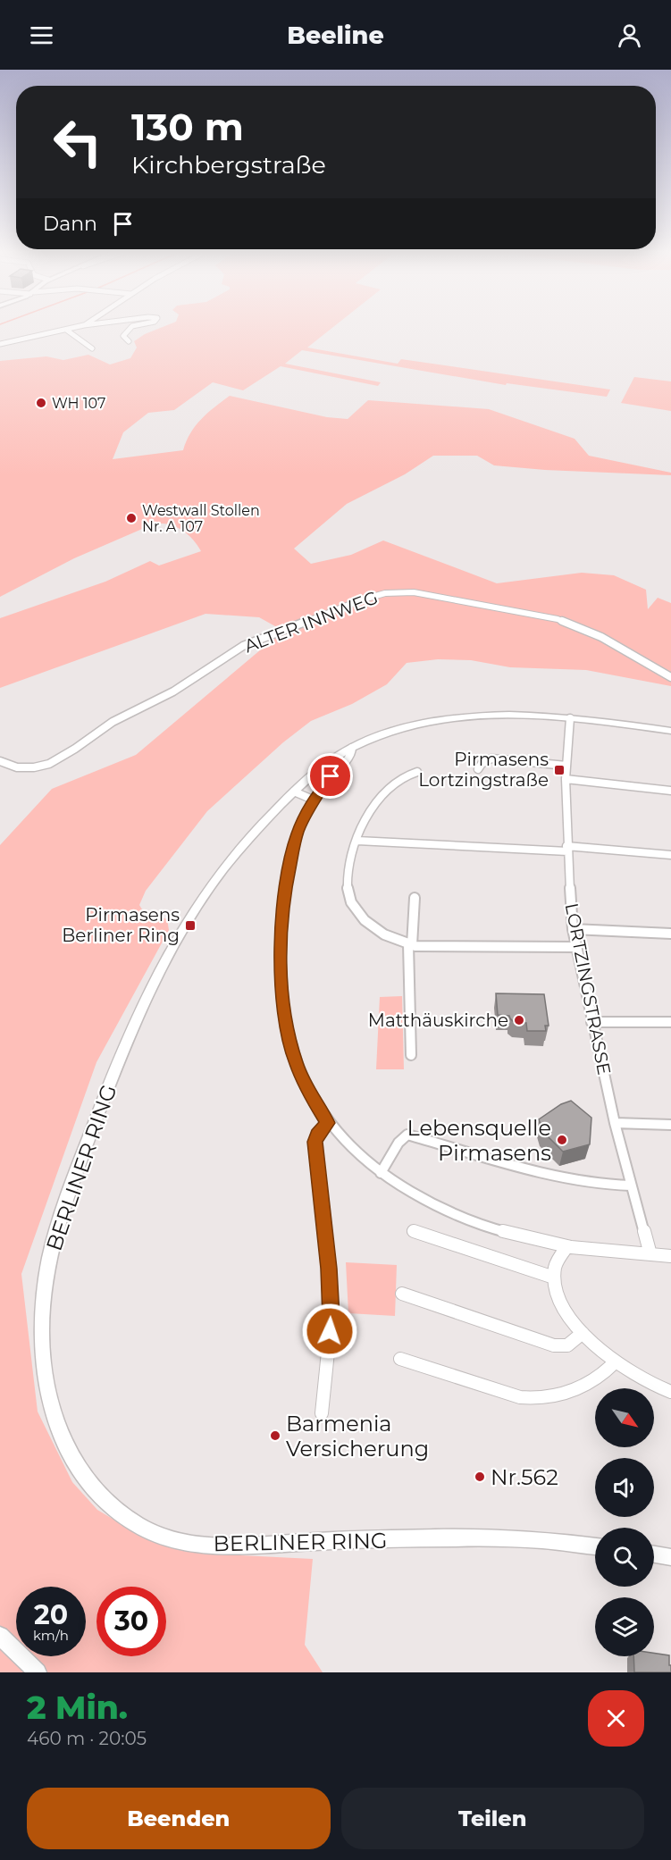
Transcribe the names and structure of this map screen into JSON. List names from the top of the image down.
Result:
{
  "streets": {
    "street": ["ALTER INNWEG", "LORTZINGSTRASSE", "BERLINER RING"]
  },
  "crossings": [
    ["LORTZINGSTRASSE", "BERLINER RING"]
  ],
  "places": {
    "other": [
      "WH 107",
      "Westwall Stollen Nr. A 107",
      "Matthäuskirche",
      "Lebensquelle Pirmasens",
      "Barmenia Versicherung",
      "Nr.562"
    ],
    "transit": ["Pirmasens Lortzingstraße", "Pirmasens Berliner Ring"]
  },
  "north": "bottom right",
  "page": {
    "header": "Beeline",
    "turn": ["130 m", "Kirchbergstraße"],
    "then": "Dann",
    "speed": "20 km/h",
    "limit": "30",
    "heading": ["2 Min.", "460 m · 20:05"],
    "buttons": ["Beenden", "Teilen"]
  }
}
